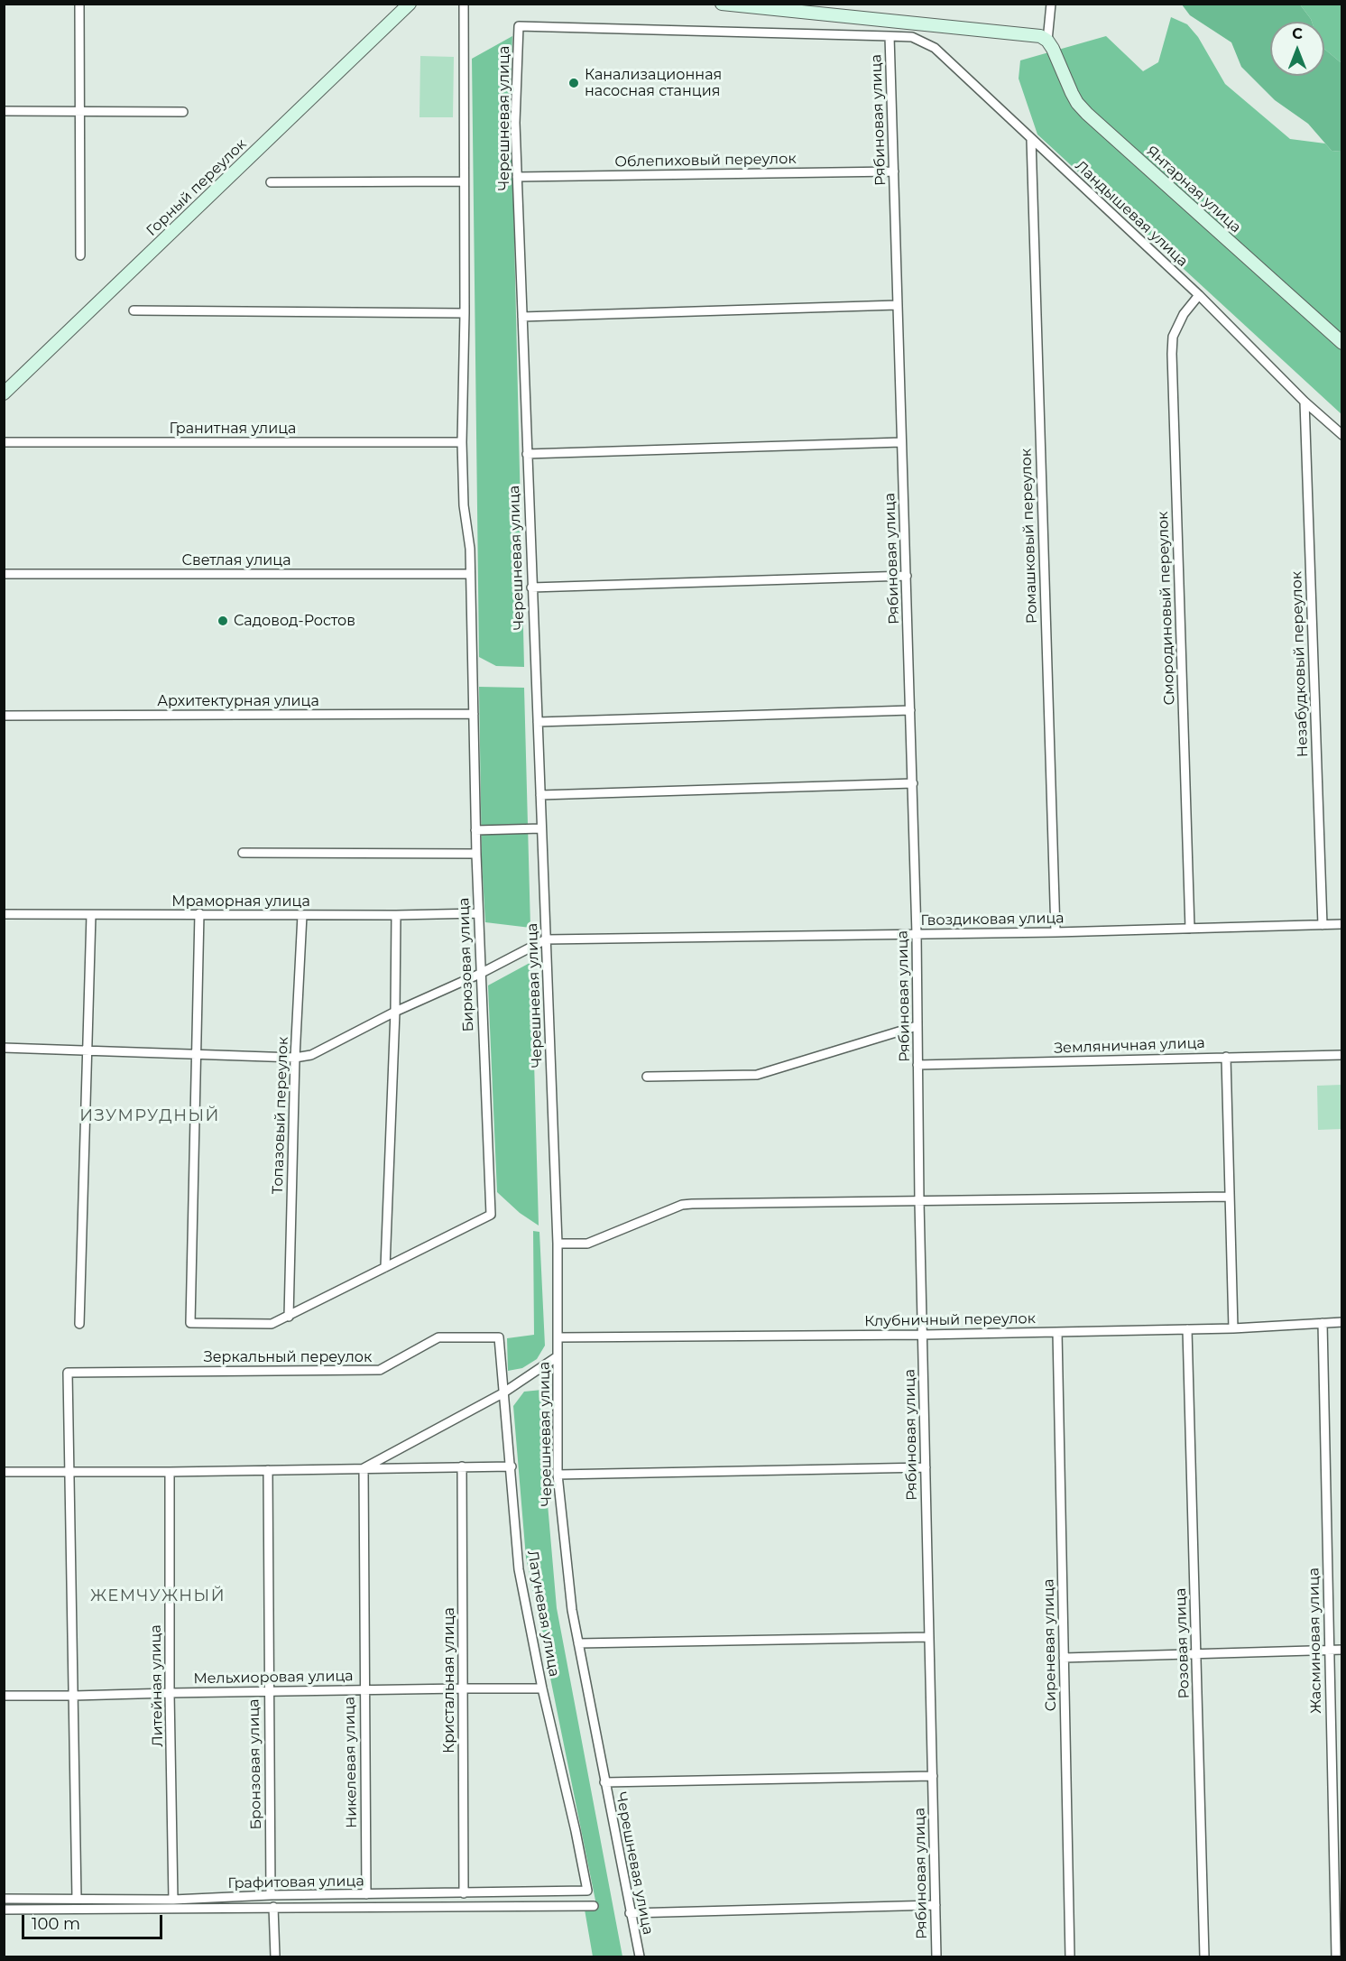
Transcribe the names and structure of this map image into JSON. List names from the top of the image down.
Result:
{
  "streets": {
    "street": [
      "Черешневая улица",
      "Рябиновая улица",
      "Облепиховый переулок",
      "Горный переулок",
      "Янтарная улица",
      "Ландышевая улица",
      "Гранитная улица",
      "Ромашковый переулок",
      "Светлая улица",
      "Смородиновый переулок",
      "Незабудковый переулок",
      "Архитектурная улица",
      "Мраморная улица",
      "Гвоздиковая улица",
      "Бирюзовая улица",
      "Земляничная улица",
      "Топазовый переулок",
      "Клубничный переулок",
      "Зеркальный переулок",
      "Латуневая улица",
      "Жасминовая улица",
      "Розовая улица",
      "Сиреневая улица",
      "Мельхиоровая улица",
      "Кристальная улица",
      "Литейная улица",
      "Никелевая улица",
      "Бронзовая улица",
      "Графитовая улица"
    ]
  },
  "crossings": [
    ["Черешневая улица", "Облепиховый переулок"],
    ["Черешневая улица", "Ландышевая улица"],
    ["Черешневая улица", "Гвоздиковая улица"],
    ["Черешневая улица", "Клубничный переулок"],
    ["Рябиновая улица", "Облепиховый переулок"],
    ["Рябиновая улица", "Ландышевая улица"],
    ["Рябиновая улица", "Гвоздиковая улица"],
    ["Рябиновая улица", "Земляничная улица"],
    ["Рябиновая улица", "Клубничный переулок"],
    ["Ландышевая улица", "Ромашковый переулок"],
    ["Ландышевая улица", "Смородиновый переулок"],
    ["Ландышевая улица", "Незабудковый переулок"],
    ["Гранитная улица", "Бирюзовая улица"],
    ["Ромашковый переулок", "Гвоздиковая улица"],
    ["Светлая улица", "Бирюзовая улица"],
    ["Смородиновый переулок", "Гвоздиковая улица"],
    ["Незабудковый переулок", "Гвоздиковая улица"],
    ["Архитектурная улица", "Бирюзовая улица"],
    ["Мраморная улица", "Бирюзовая улица"],
    ["Мраморная улица", "Топазовый переулок"],
    ["Клубничный переулок", "Жасминовая улица"],
    ["Клубничный переулок", "Розовая улица"],
    ["Клубничный переулок", "Сиреневая улица"],
    ["Зеркальный переулок", "Латуневая улица"],
    ["Латуневая улица", "Мельхиоровая улица"],
    ["Латуневая улица", "Графитовая улица"],
    ["Мельхиоровая улица", "Кристальная улица"],
    ["Мельхиоровая улица", "Литейная улица"],
    ["Мельхиоровая улица", "Никелевая улица"],
    ["Мельхиоровая улица", "Бронзовая улица"],
    ["Кристальная улица", "Графитовая улица"],
    ["Литейная улица", "Графитовая улица"],
    ["Никелевая улица", "Графитовая улица"],
    ["Бронзовая улица", "Графитовая улица"]
  ],
  "districts": ["ИЗУМРУДНЫЙ", "ЖЕМЧУЖНЫЙ"],
  "places": ["Канализационная насосная станция", "Садовод-Ростов"],
  "scale_bar": "100 m",
  "north": "top"
}
